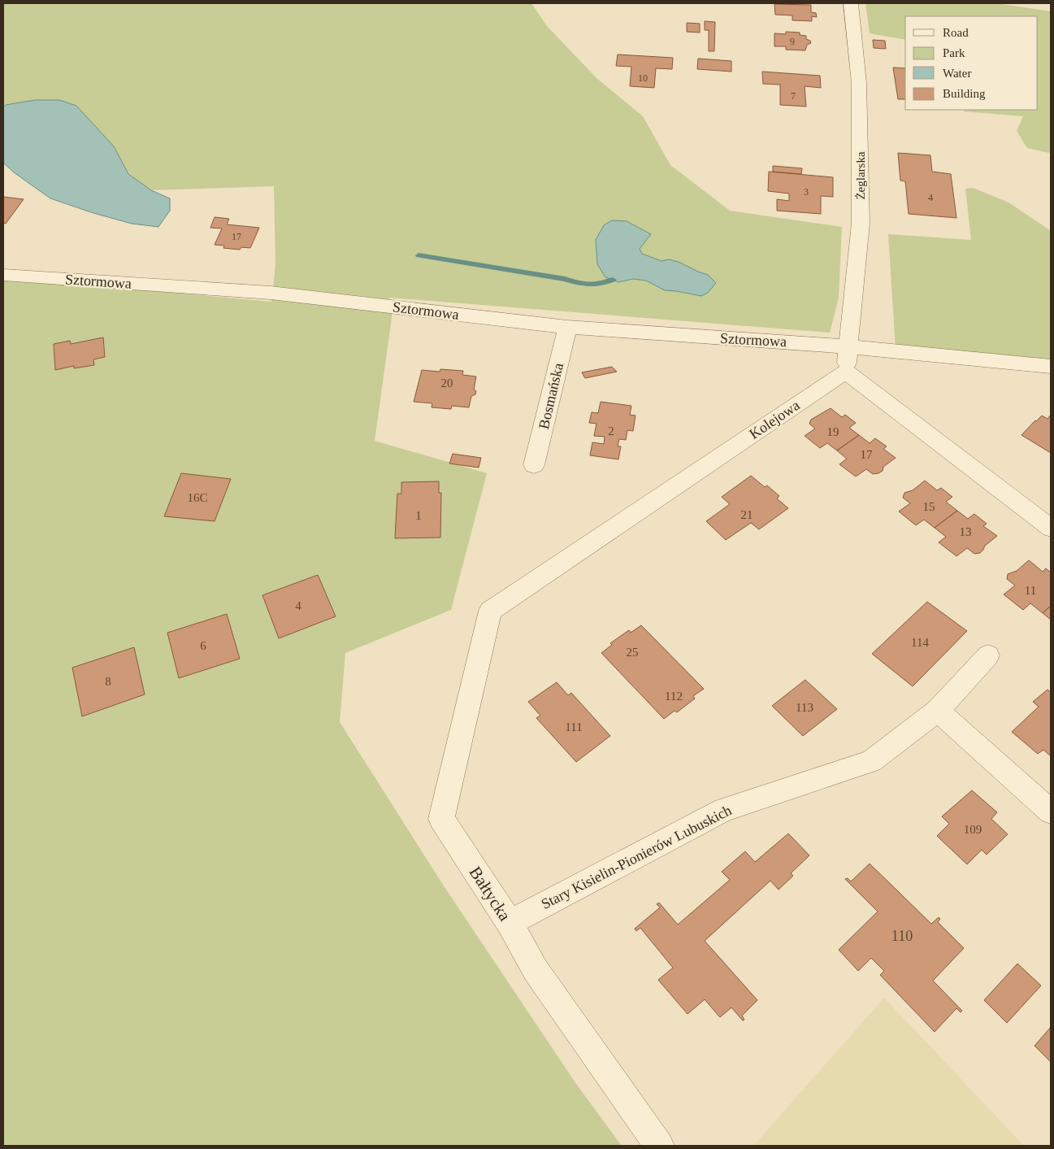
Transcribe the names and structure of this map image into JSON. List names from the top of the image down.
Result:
{
  "streets": {
    "street": [
      "Żeglarska",
      "Sztormowa",
      "Bosmańska",
      "Kolejowa",
      "Stary Kisielin-Pionierów Lubuskich",
      "Bałtycka"
    ]
  },
  "crossings": [
    ["Żeglarska", "Sztormowa"],
    ["Żeglarska", "Kolejowa"],
    ["Sztormowa", "Bosmańska"],
    ["Kolejowa", "Bałtycka"],
    ["Stary Kisielin-Pionierów Lubuskich", "Bałtycka"]
  ],
  "house_numbers": [
    "9",
    "10",
    "7",
    "3",
    "4",
    "17",
    "20",
    "2",
    "19",
    "17",
    "16C",
    "15",
    "21",
    "1",
    "13",
    "11",
    "4",
    "114",
    "6",
    "25",
    "8",
    "112",
    "113",
    "111",
    "109",
    "110"
  ],
  "legend": [
    "Road",
    "Park",
    "Water",
    "Building"
  ]
}
